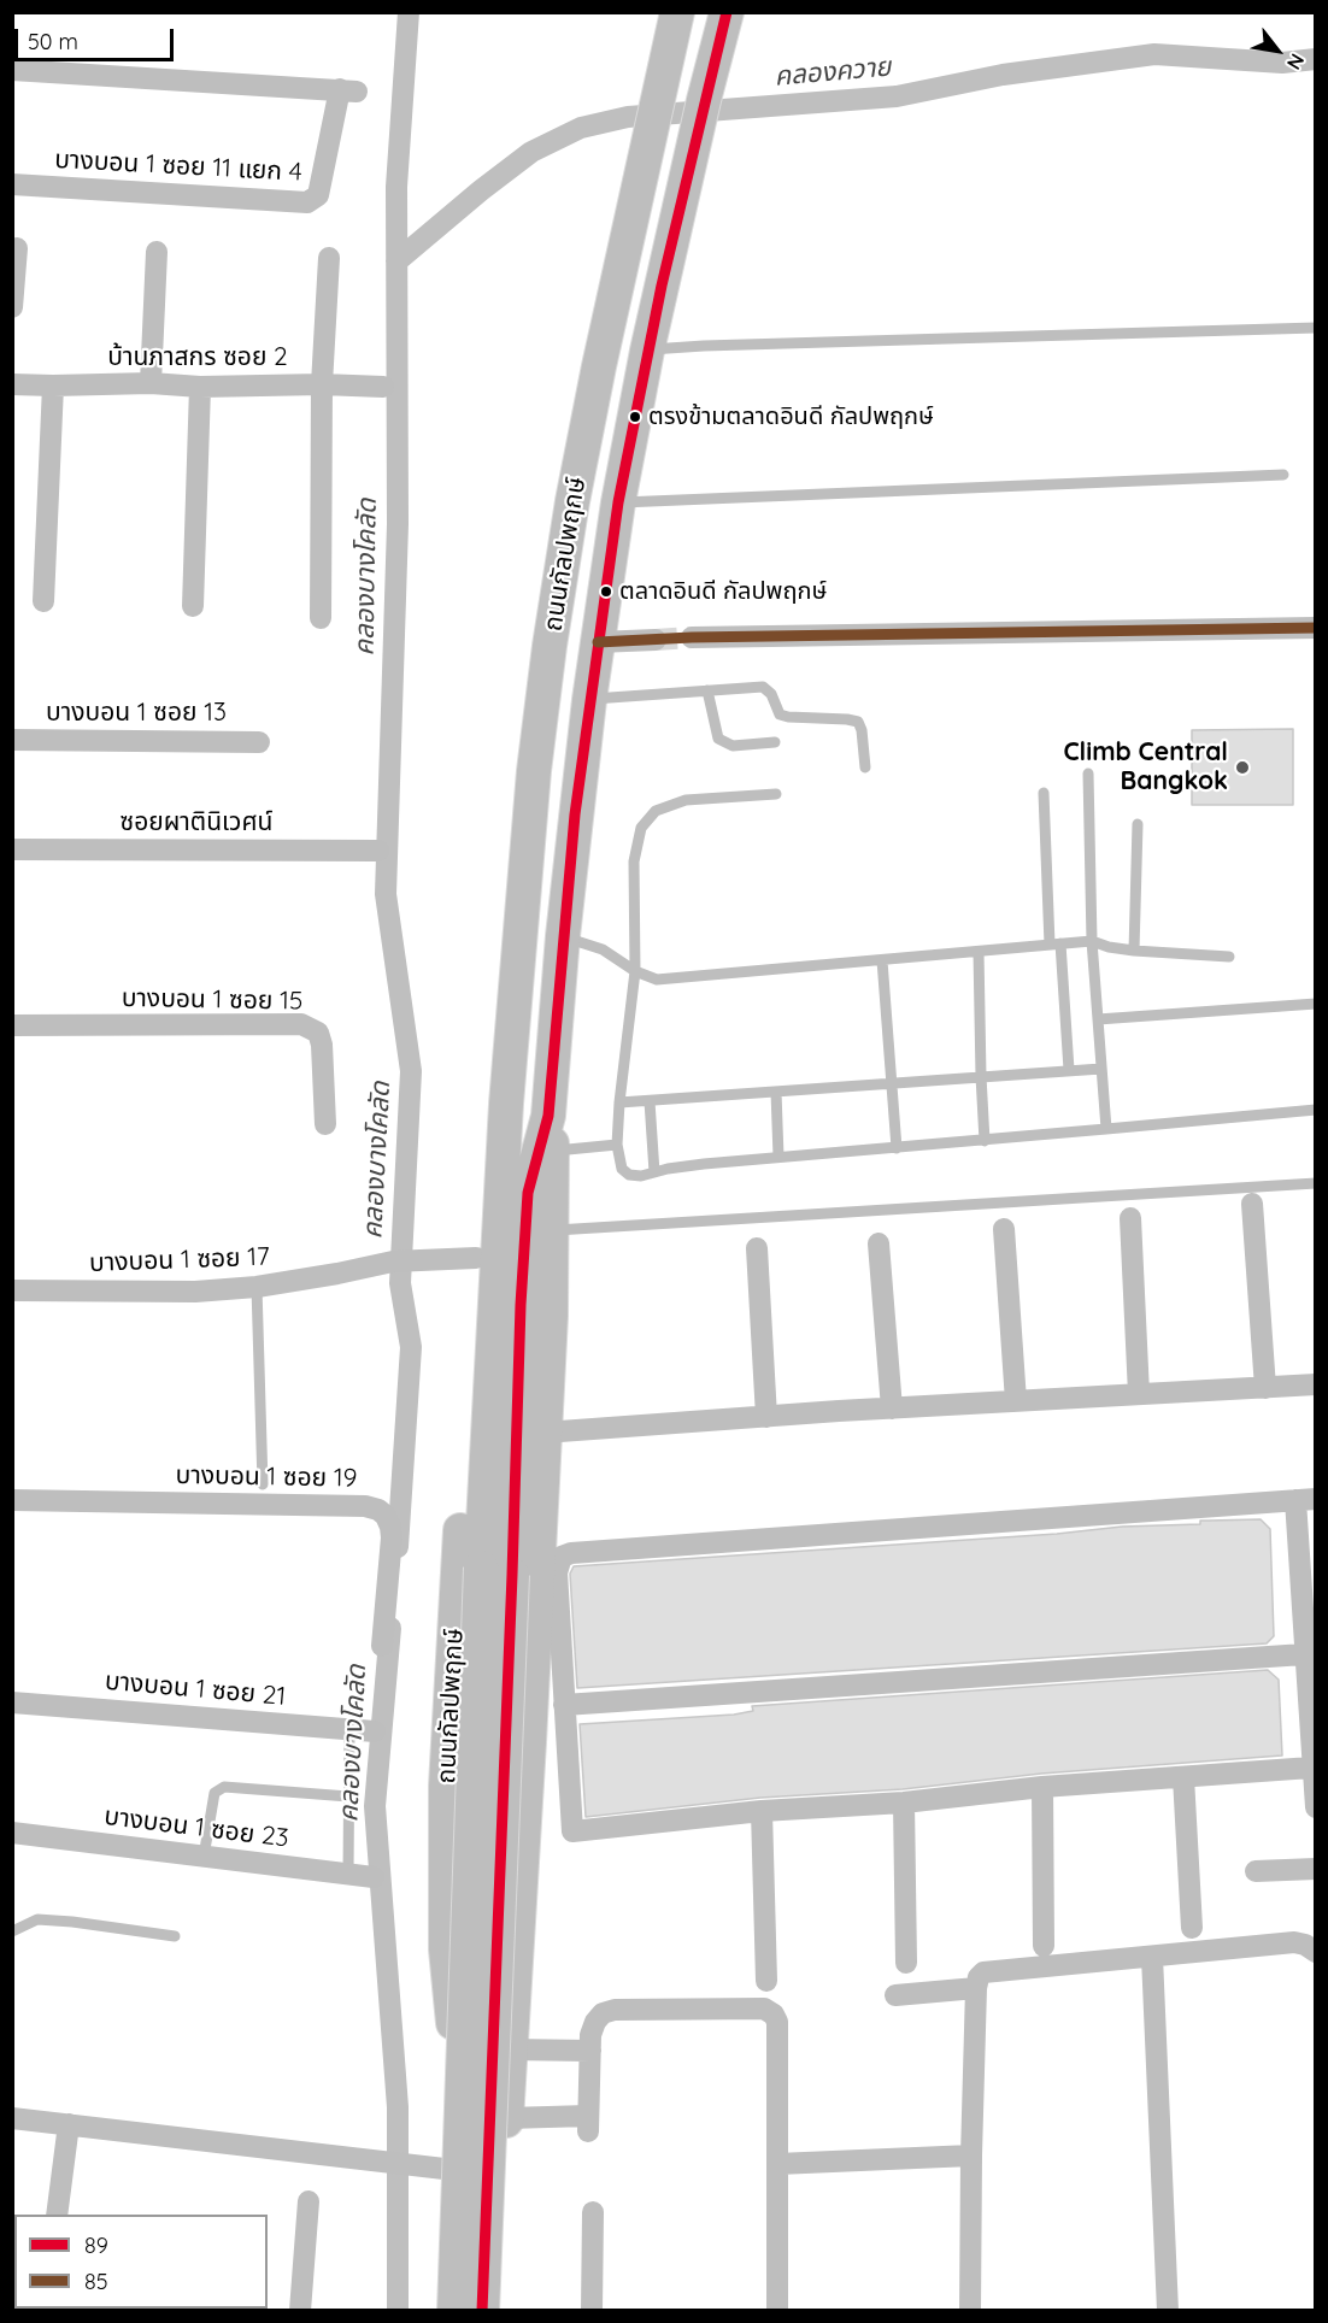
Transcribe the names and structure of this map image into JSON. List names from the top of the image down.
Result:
{
  "streets": {
    "main road": ["ถนนกัลปพฤกษ์"],
    "street": [
      "บางบอน 1 ซอย 11 แยก 4",
      "บ้านภาสกร ซอย 2",
      "บางบอน 1 ซอย 13",
      "ซอยผาตินิเวศน์",
      "บางบอน 1 ซอย 15",
      "บางบอน 1 ซอย 17",
      "บางบอน 1 ซอย 19",
      "บางบอน 1 ซอย 21",
      "บางบอน 1 ซอย 23"
    ]
  },
  "crossings": [
    ["ถนนกัลปพฤกษ์", "บางบอน 1 ซอย 17"]
  ],
  "water": ["คลองควาย", "คลองบางโคลัด"],
  "places": ["ตรงข้ามตลาดอินดี กัลปพฤกษ์", "ตลาดอินดี กัลปพฤกษ์", "Climb Central Bangkok"],
  "lines": ["transit line 89", "transit line 85"],
  "legend": ["89", "85"],
  "scale_bar": "50 m",
  "north": "bottom right"
}
